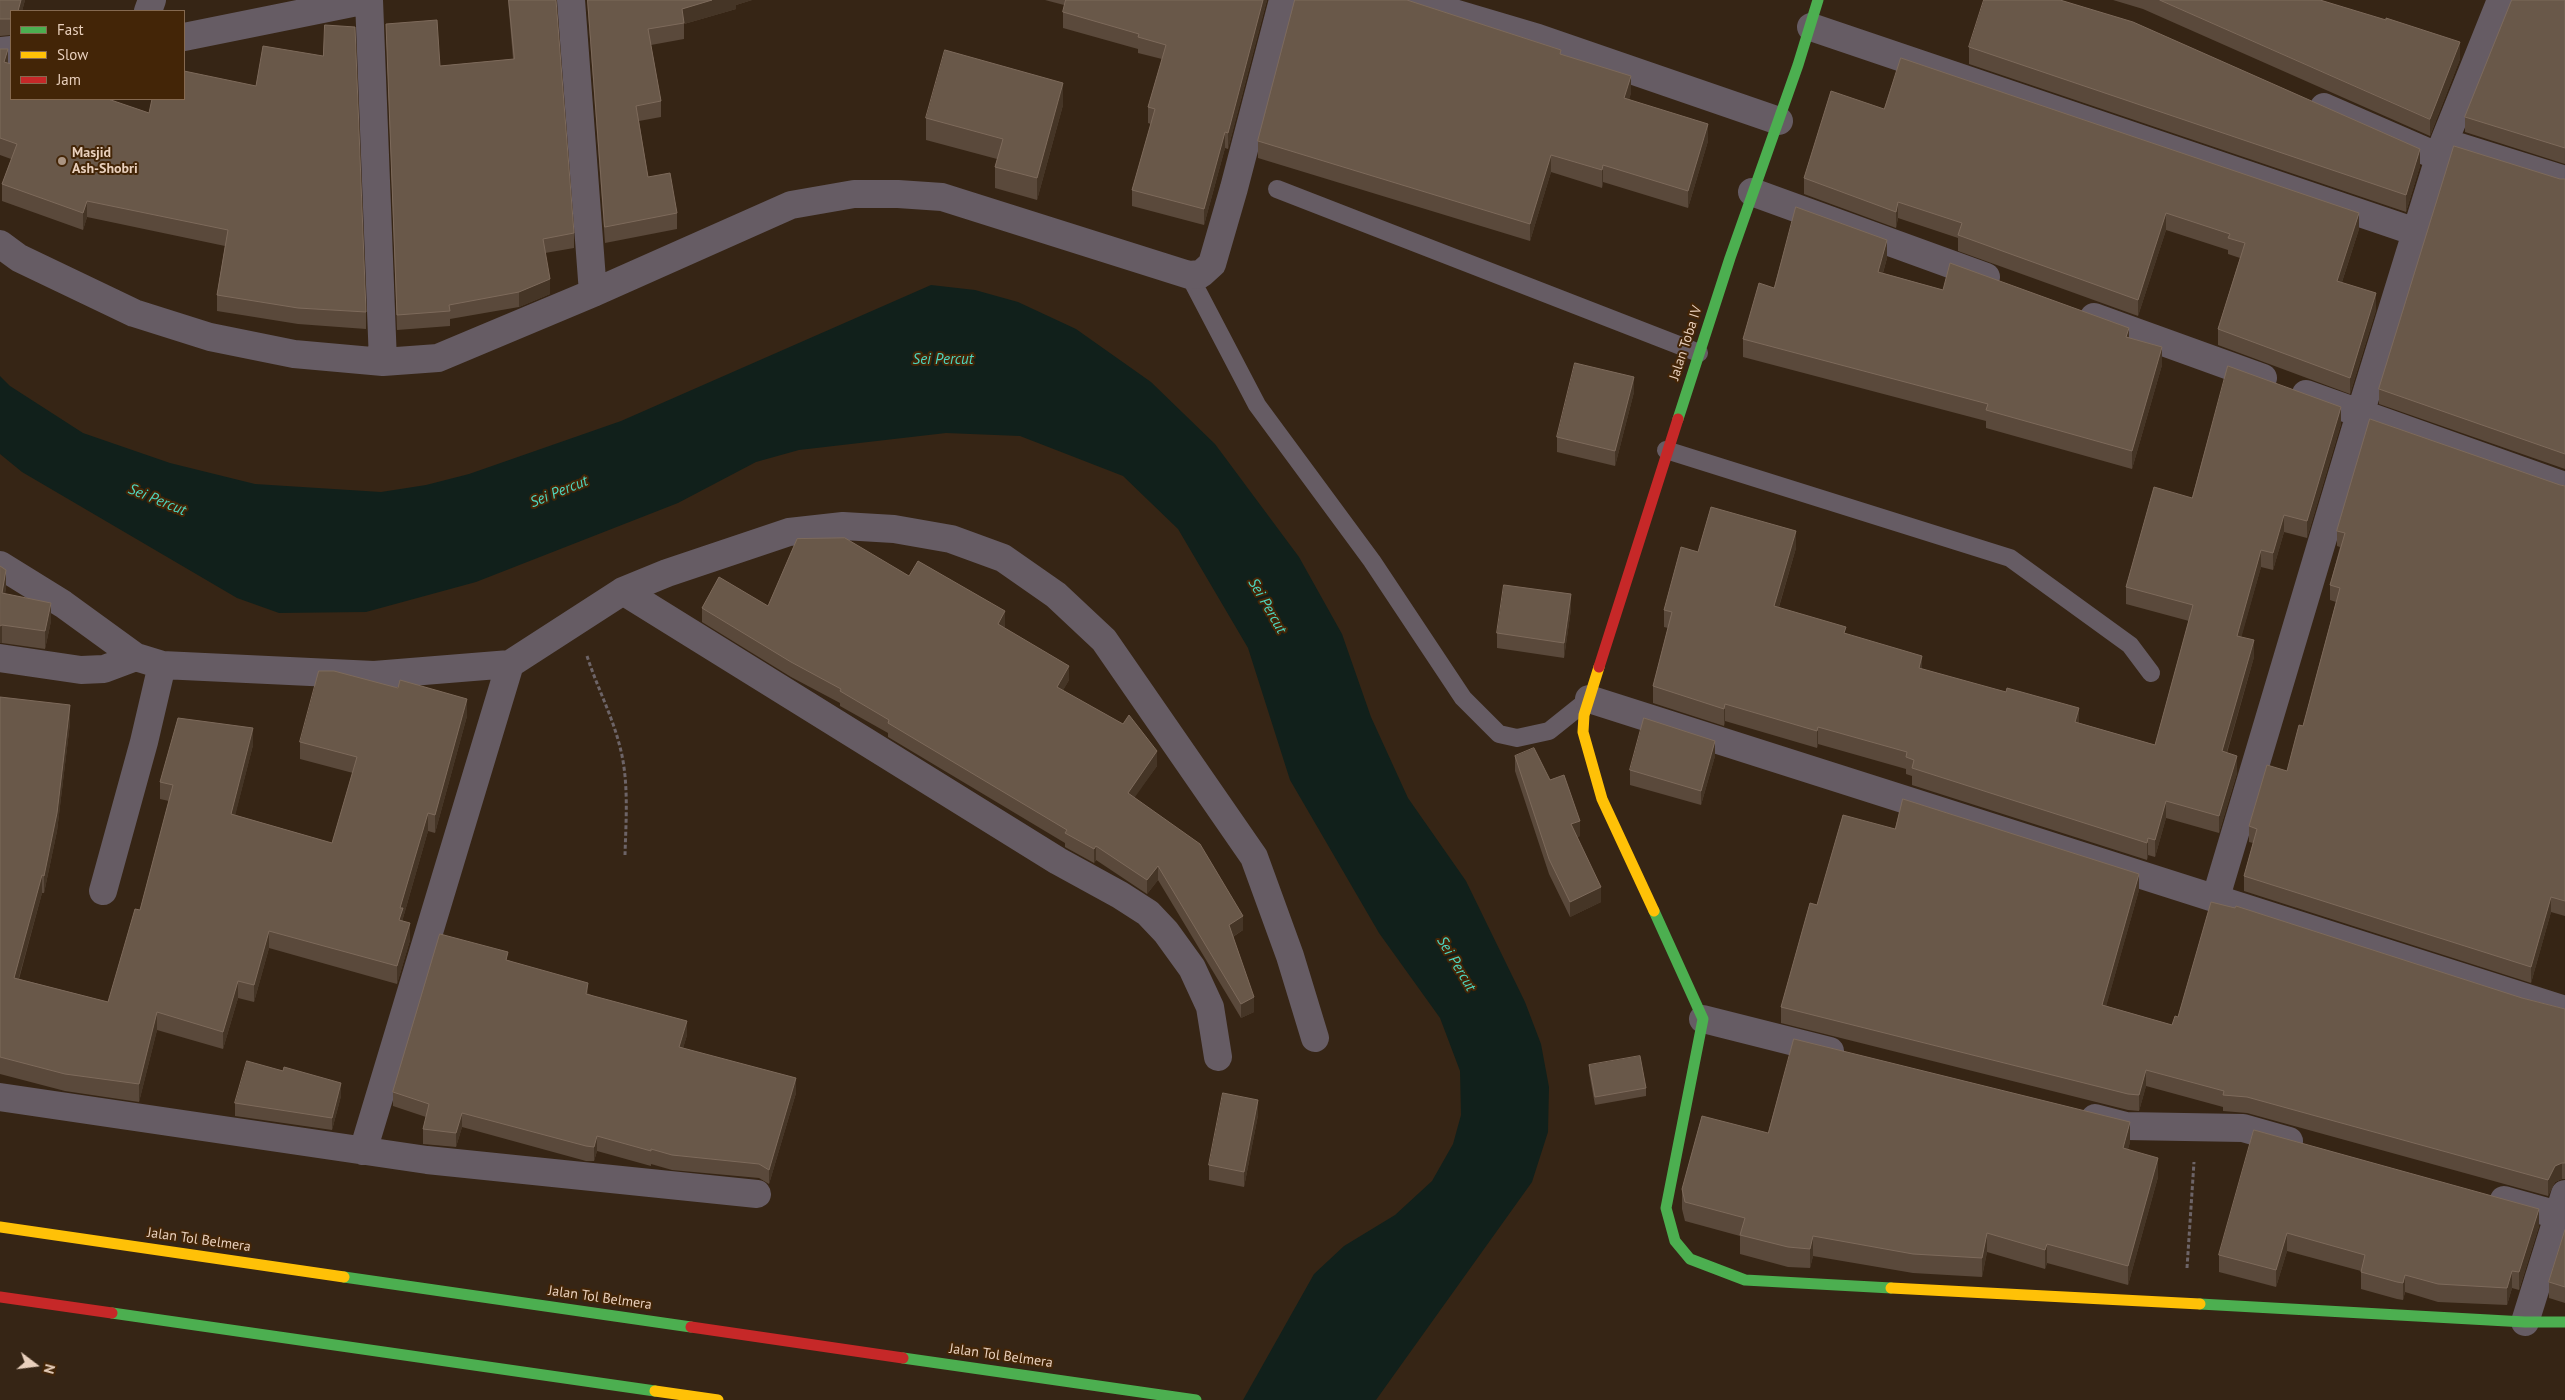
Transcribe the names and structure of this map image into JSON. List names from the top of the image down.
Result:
{
  "streets": {
    "main road": ["Jalan Toba IV", "Jalan Tol Belmera"]
  },
  "water": ["Sei Percut"],
  "places": ["Masjid Ash-Shobri"],
  "legend": ["Fast", "Slow", "Jam"],
  "north": "right"
}
